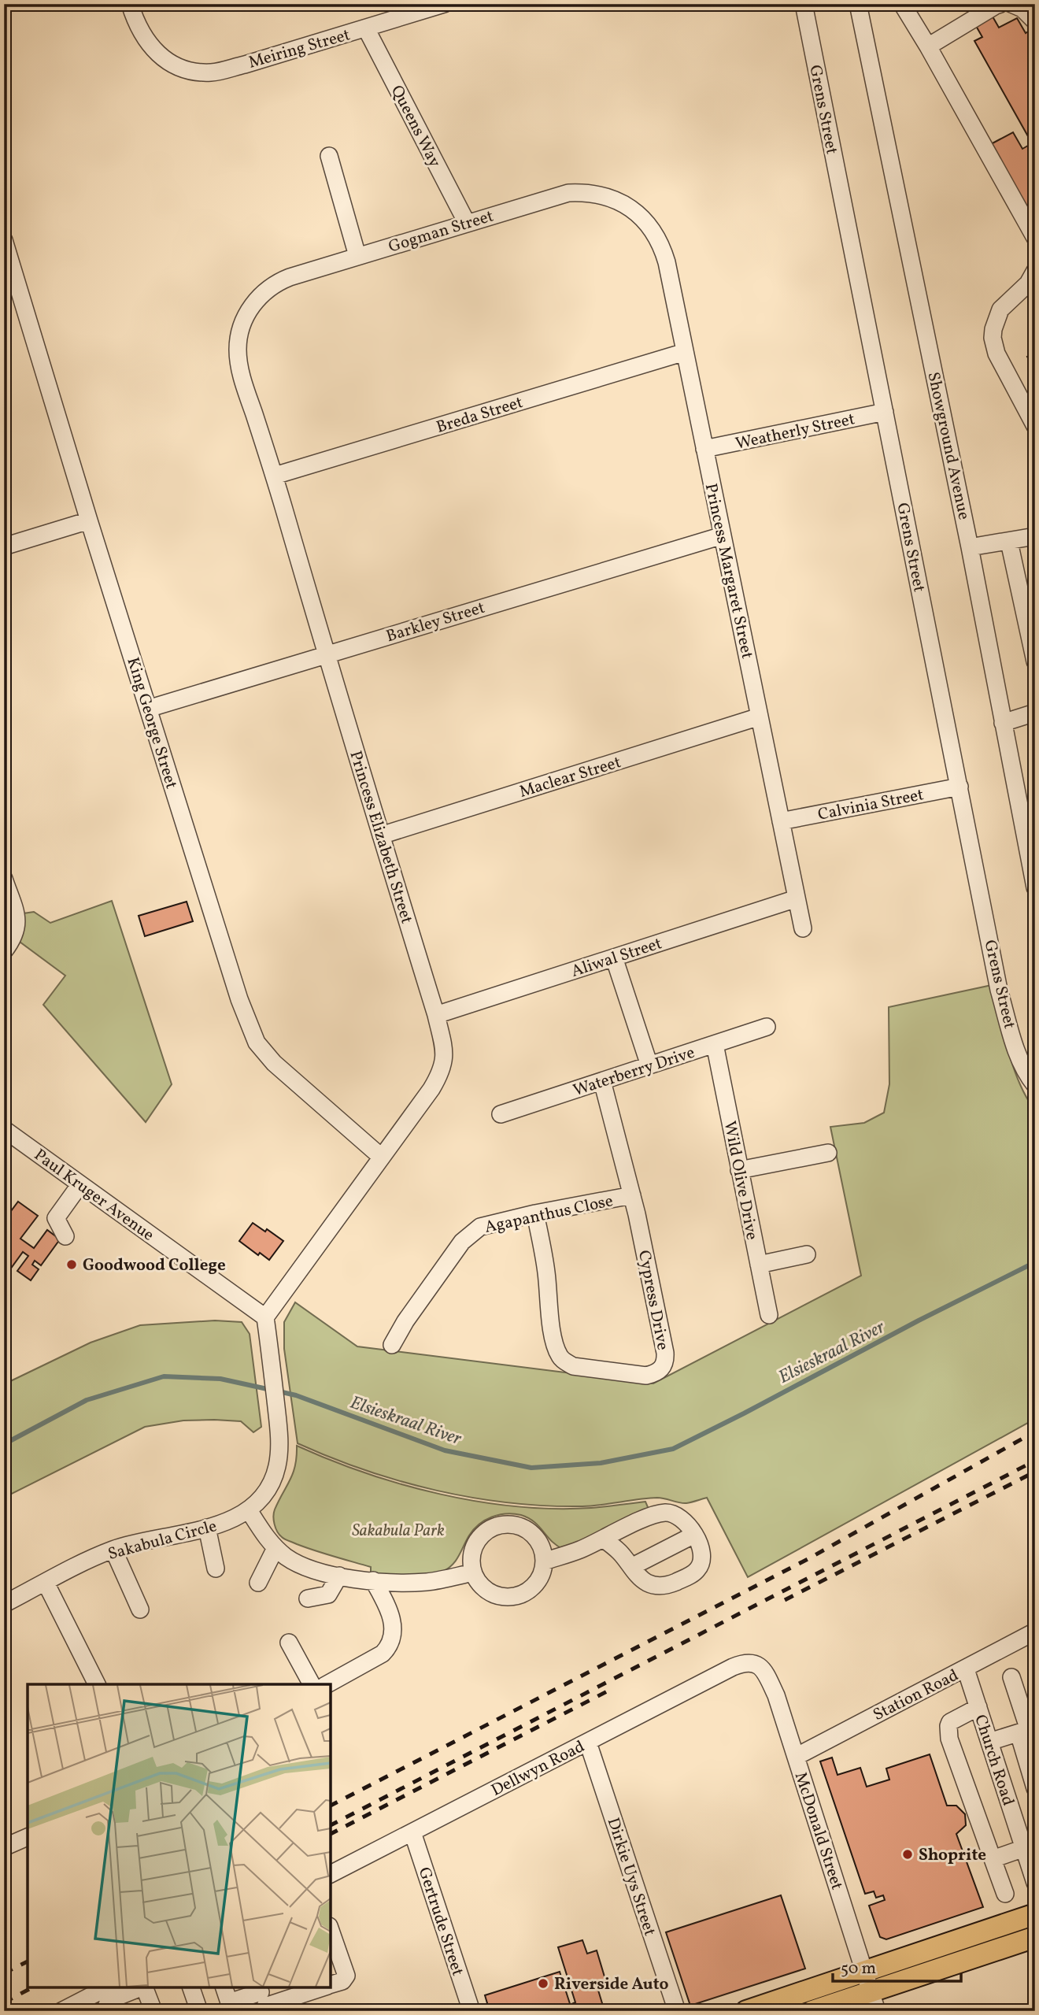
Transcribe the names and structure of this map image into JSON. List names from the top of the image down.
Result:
{
  "streets": {
    "street": [
      "Meiring Street",
      "Grens Street",
      "Queens Way",
      "Gogman Street",
      "Breda Street",
      "Weatherly Street",
      "Showground Avenue",
      "Princess Margaret Street",
      "Barkley Street",
      "King George Street",
      "Maclear Street",
      "Calvinia Street",
      "Princess Elizabeth Street",
      "Aliwal Street",
      "Waterberry Drive",
      "Wild Olive Drive",
      "Paul Kruger Avenue",
      "Agapanthus Close",
      "Cypress Drive",
      "Sakabula Circle",
      "Station Road",
      "Church Road",
      "Dellwyn Road",
      "McDonald Street",
      "Dirkie Uys Street",
      "Gertrude Street"
    ]
  },
  "crossings": [
    ["Meiring Street", "Queens Way"],
    ["Grens Street", "Weatherly Street"],
    ["Grens Street", "Calvinia Street"],
    ["Queens Way", "Gogman Street"],
    ["Gogman Street", "Princess Margaret Street"],
    ["Gogman Street", "Princess Elizabeth Street"],
    ["Breda Street", "Princess Margaret Street"],
    ["Breda Street", "Princess Elizabeth Street"],
    ["Weatherly Street", "Princess Margaret Street"],
    ["Princess Margaret Street", "Barkley Street"],
    ["Princess Margaret Street", "Maclear Street"],
    ["Princess Margaret Street", "Calvinia Street"],
    ["Princess Margaret Street", "Aliwal Street"],
    ["Barkley Street", "King George Street"],
    ["Barkley Street", "Princess Elizabeth Street"],
    ["King George Street", "Princess Elizabeth Street"],
    ["Maclear Street", "Princess Elizabeth Street"],
    ["Princess Elizabeth Street", "Aliwal Street"],
    ["Princess Elizabeth Street", "Paul Kruger Avenue"],
    ["Princess Elizabeth Street", "Sakabula Circle"],
    ["Waterberry Drive", "Wild Olive Drive"],
    ["Waterberry Drive", "Cypress Drive"],
    ["Paul Kruger Avenue", "Sakabula Circle"],
    ["Agapanthus Close", "Cypress Drive"],
    ["Station Road", "Church Road"],
    ["Station Road", "McDonald Street"],
    ["Dellwyn Road", "McDonald Street"],
    ["Dellwyn Road", "Dirkie Uys Street"],
    ["Dellwyn Road", "Gertrude Street"]
  ],
  "water": ["Elsieskraal River"],
  "parks": ["Sakabula Park"],
  "places": ["Goodwood College", "Shoprite", "Riverside Auto"],
  "scale_bar": "50 m"
}
